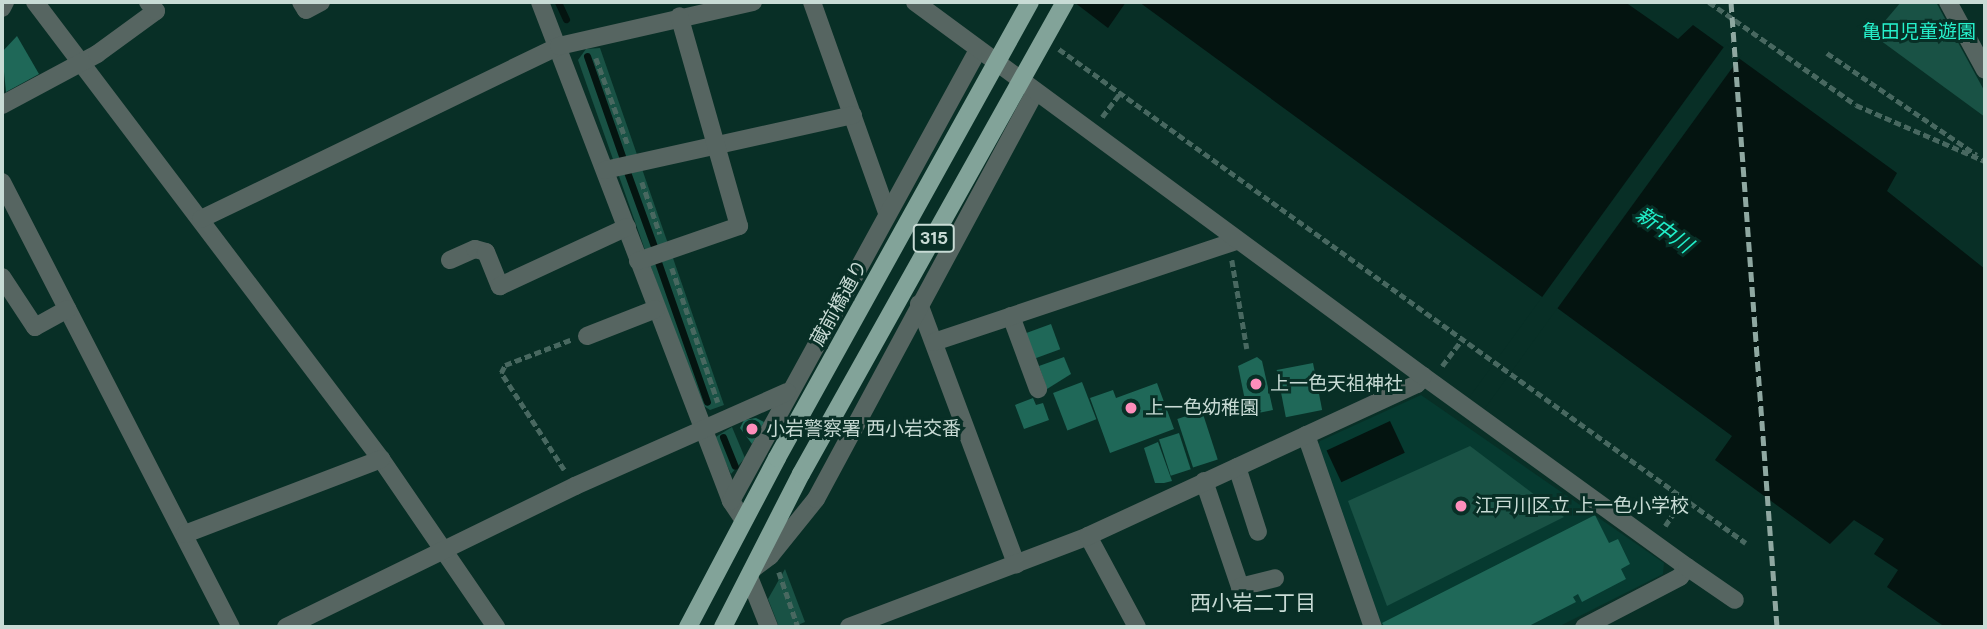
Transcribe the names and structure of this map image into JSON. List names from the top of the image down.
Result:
{
  "streets": {
    "main road": ["315", "蔵前橋通り"]
  },
  "districts": ["西小岩二丁目"],
  "water": ["新中川"],
  "parks": ["亀田児童遊園"],
  "places": [
    "上一色天祖神社",
    "上一色幼稚園",
    "小岩警察署 西小岩交番",
    "江戸川区立 上一色小学校"
  ]
}
